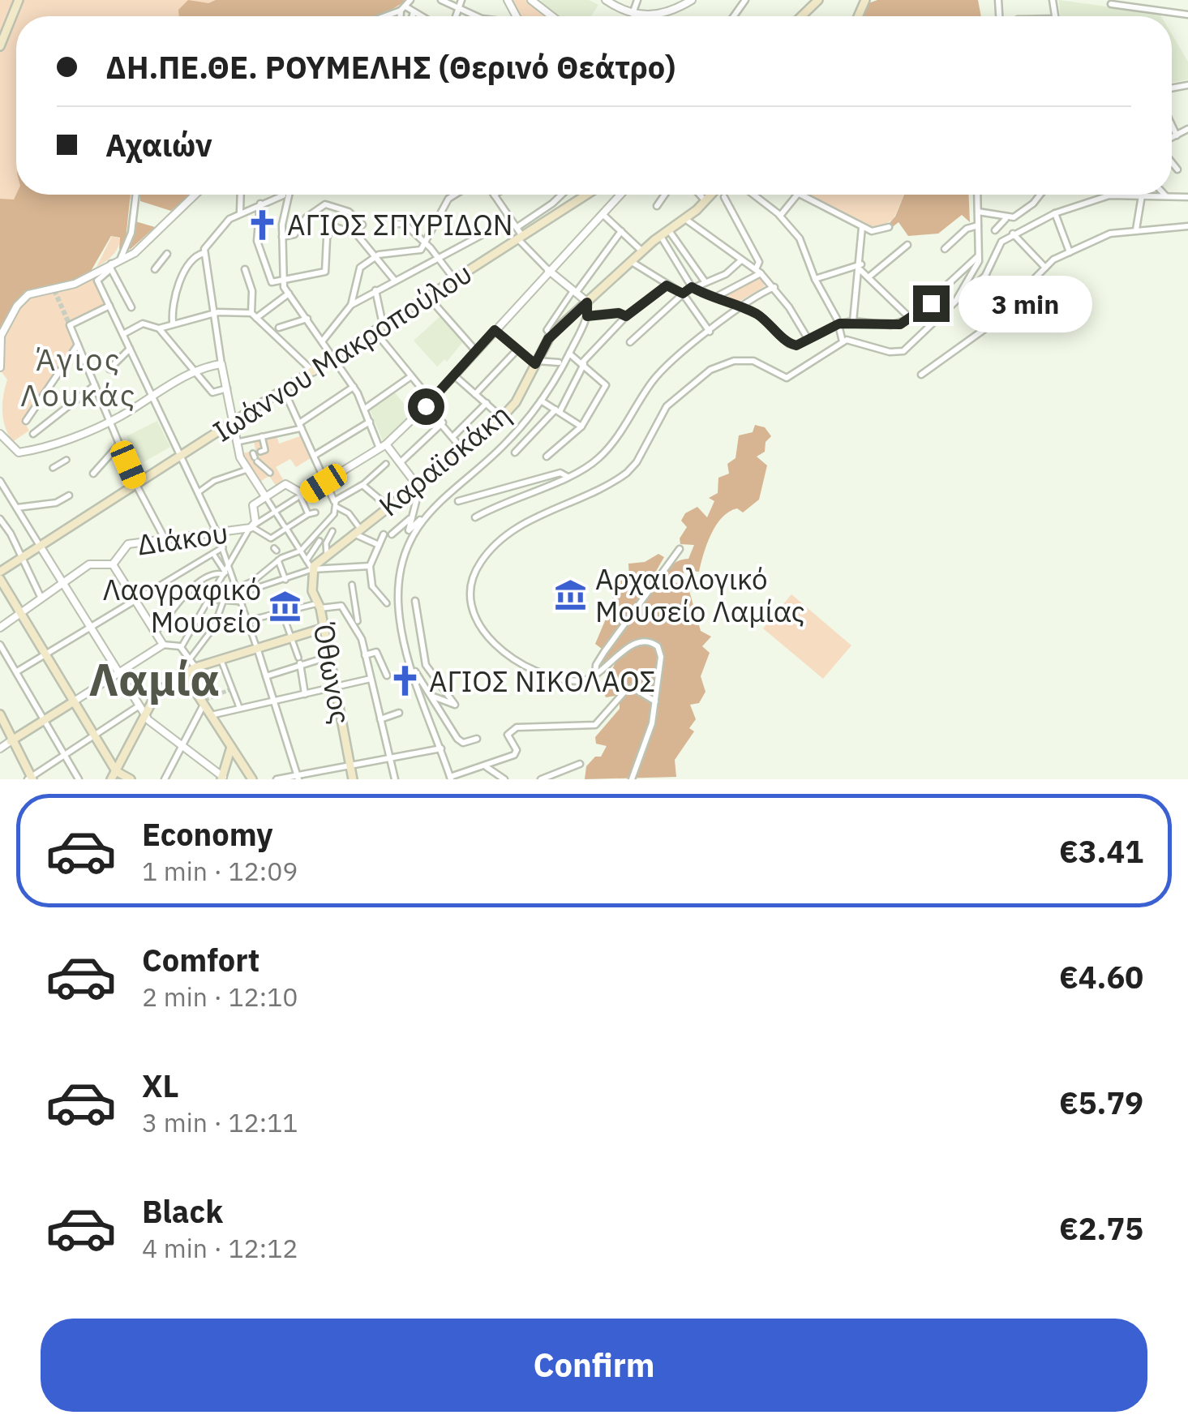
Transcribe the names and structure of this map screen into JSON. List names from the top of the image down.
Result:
{
  "streets": {
    "main road": ["Ιωάννου Μακροπούλου", "Καραϊσκάκη", "Όθωνος"],
    "street": ["Διάκου"]
  },
  "crossings": [
    ["Καραϊσκάκη", "Όθωνος"]
  ],
  "districts": ["Άγιος Λουκάς", "Λαμία"],
  "places": {
    "church": ["ΑΓΙΟΣ ΣΠΥΡΙΔΩΝ", "ΑΓΙΟΣ ΝΙΚΟΛΑΟΣ"],
    "museum": ["Αρχαιολογικό Μουσείο Λαμίας", "Λαογραφικό Μουσείο"]
  },
  "page": {
    "banner": ["ΔΗ.ΠΕ.ΘΕ. ΡΟΥΜΕΛΗΣ (Θερινό Θεάτρο)", "Αχαιών"],
    "bubble": "3 min",
    "list": [
      {
        "name": "Economy",
        "note": "1 min · 12:09",
        "value": "€3.41"
      },
      {
        "name": "Comfort",
        "note": "2 min · 12:10",
        "value": "€4.60"
      },
      {
        "name": "XL",
        "note": "3 min · 12:11",
        "value": "€5.79"
      },
      {
        "name": "Black",
        "note": "4 min · 12:12",
        "value": "€2.75"
      }
    ],
    "buttons": "Confirm"
  }
}
